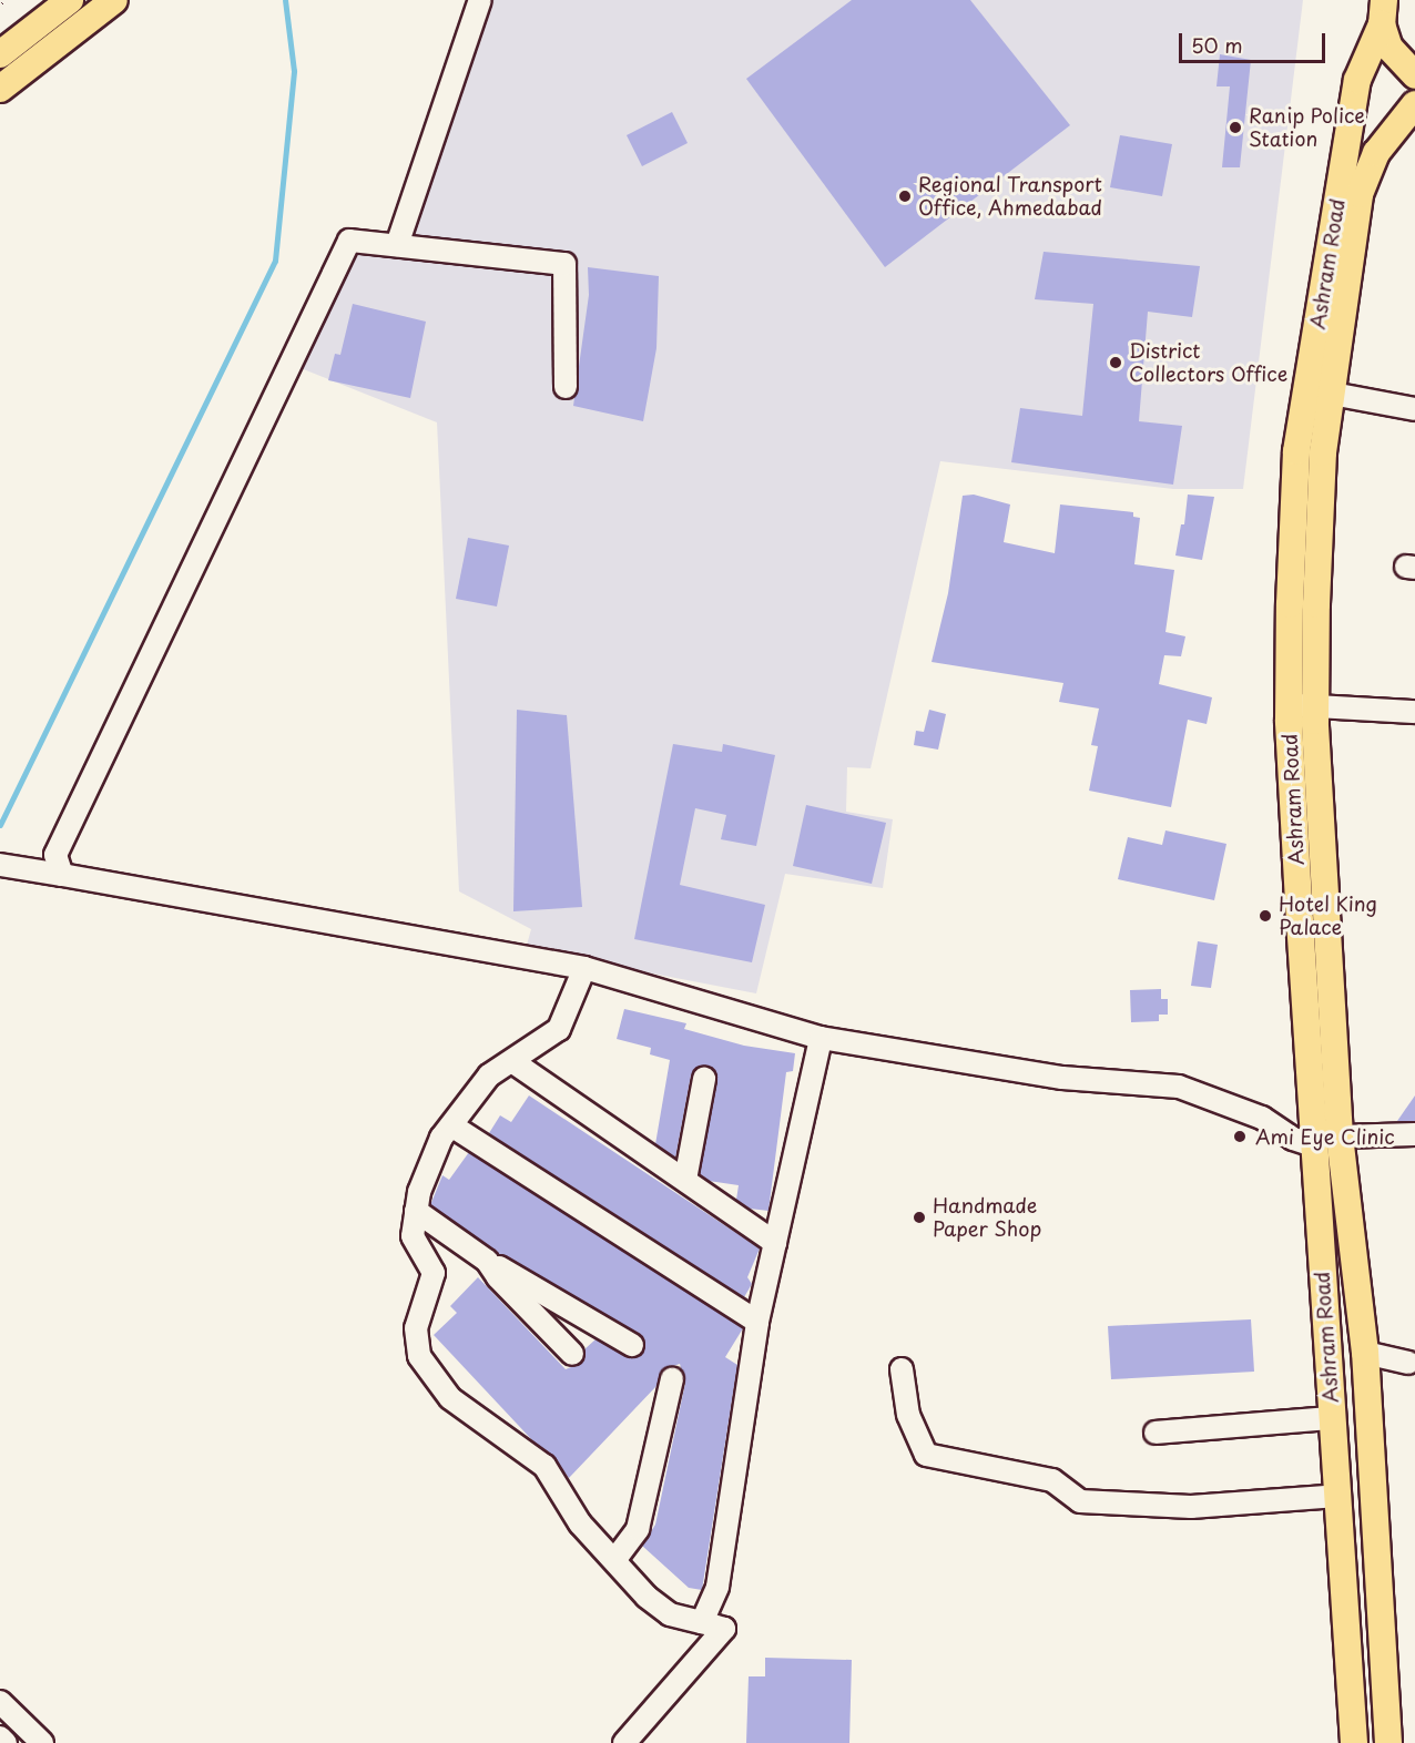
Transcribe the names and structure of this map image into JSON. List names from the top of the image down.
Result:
{
  "streets": {
    "main road": ["Ashram Road"]
  },
  "places": [
    "Ranip Police Station",
    "Regional Transport Office, Ahmedabad",
    "District Collectors Office",
    "Hotel King Palace",
    "Ami Eye Clinic",
    "Handmade Paper Shop"
  ],
  "scale_bar": "50 m"
}
